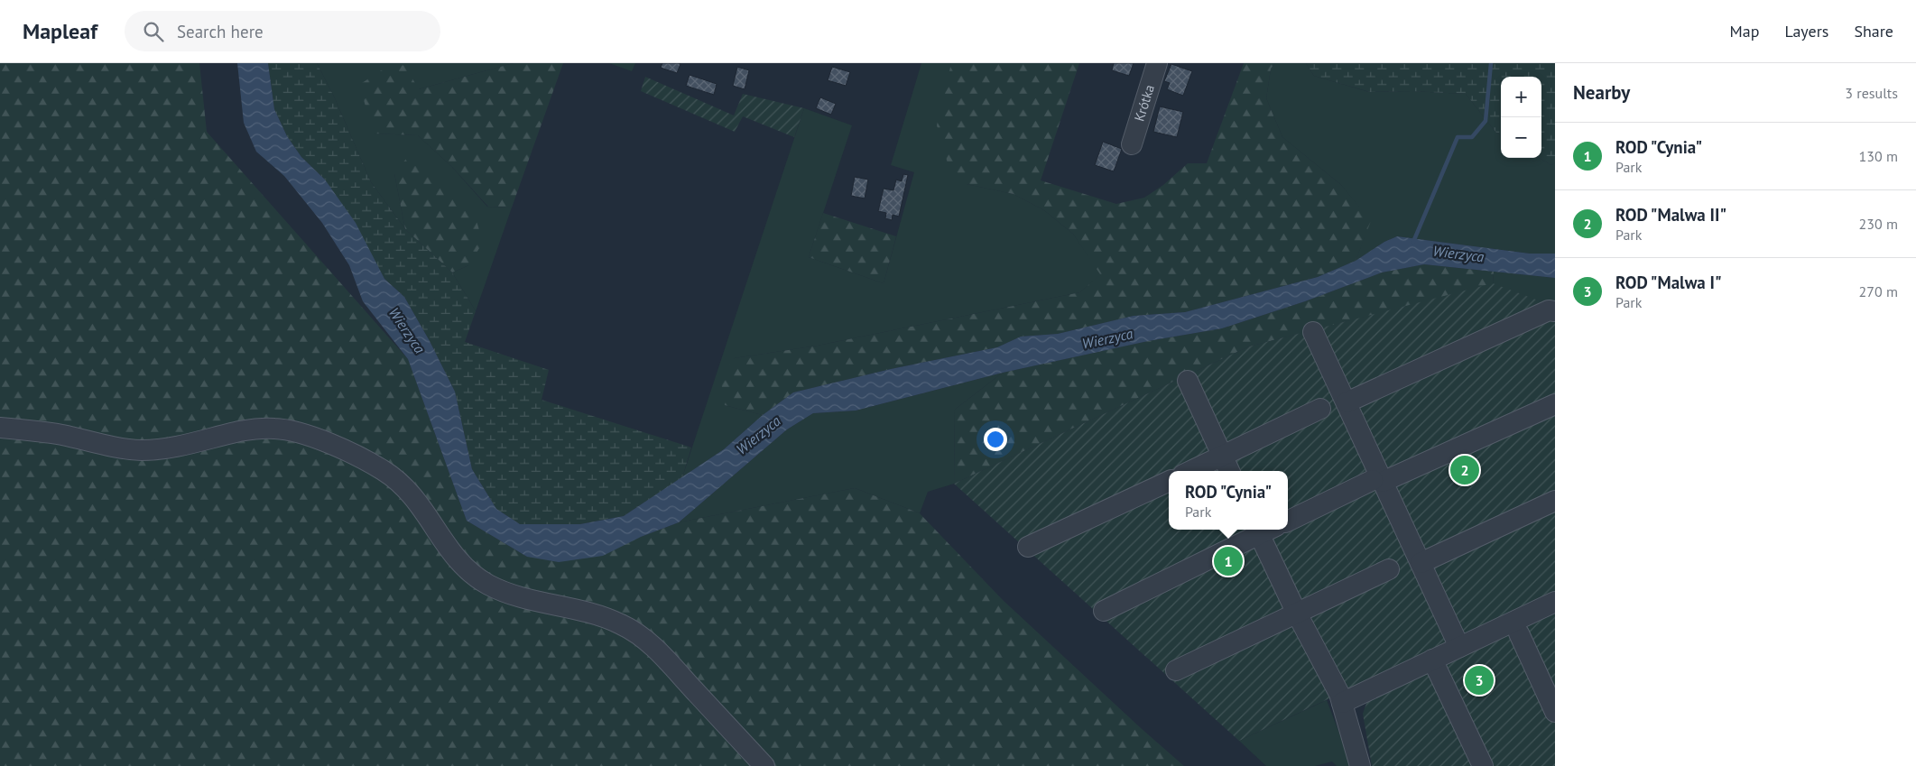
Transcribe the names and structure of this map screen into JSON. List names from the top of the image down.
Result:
{
  "streets": {
    "street": ["Krótka"]
  },
  "water": ["Wierzyca"],
  "page": {
    "header": "Mapleaf",
    "search": "Search here",
    "nav": ["Map", "Layers", "Share"],
    "heading": ["Nearby", "3 results"],
    "map_buttons": ["+", "−"],
    "list": [
      {
        "mark": "1",
        "name": "ROD \"Cynia\"",
        "note": "Park",
        "value": "130 m"
      },
      {
        "mark": "2",
        "name": "ROD \"Malwa II\"",
        "note": "Park",
        "value": "230 m"
      },
      {
        "mark": "3",
        "name": "ROD \"Malwa I\"",
        "note": "Park",
        "value": "270 m"
      }
    ],
    "pins": ["2", "1", "3"],
    "popup": ["ROD \"Cynia\"", "Park"]
  }
}
